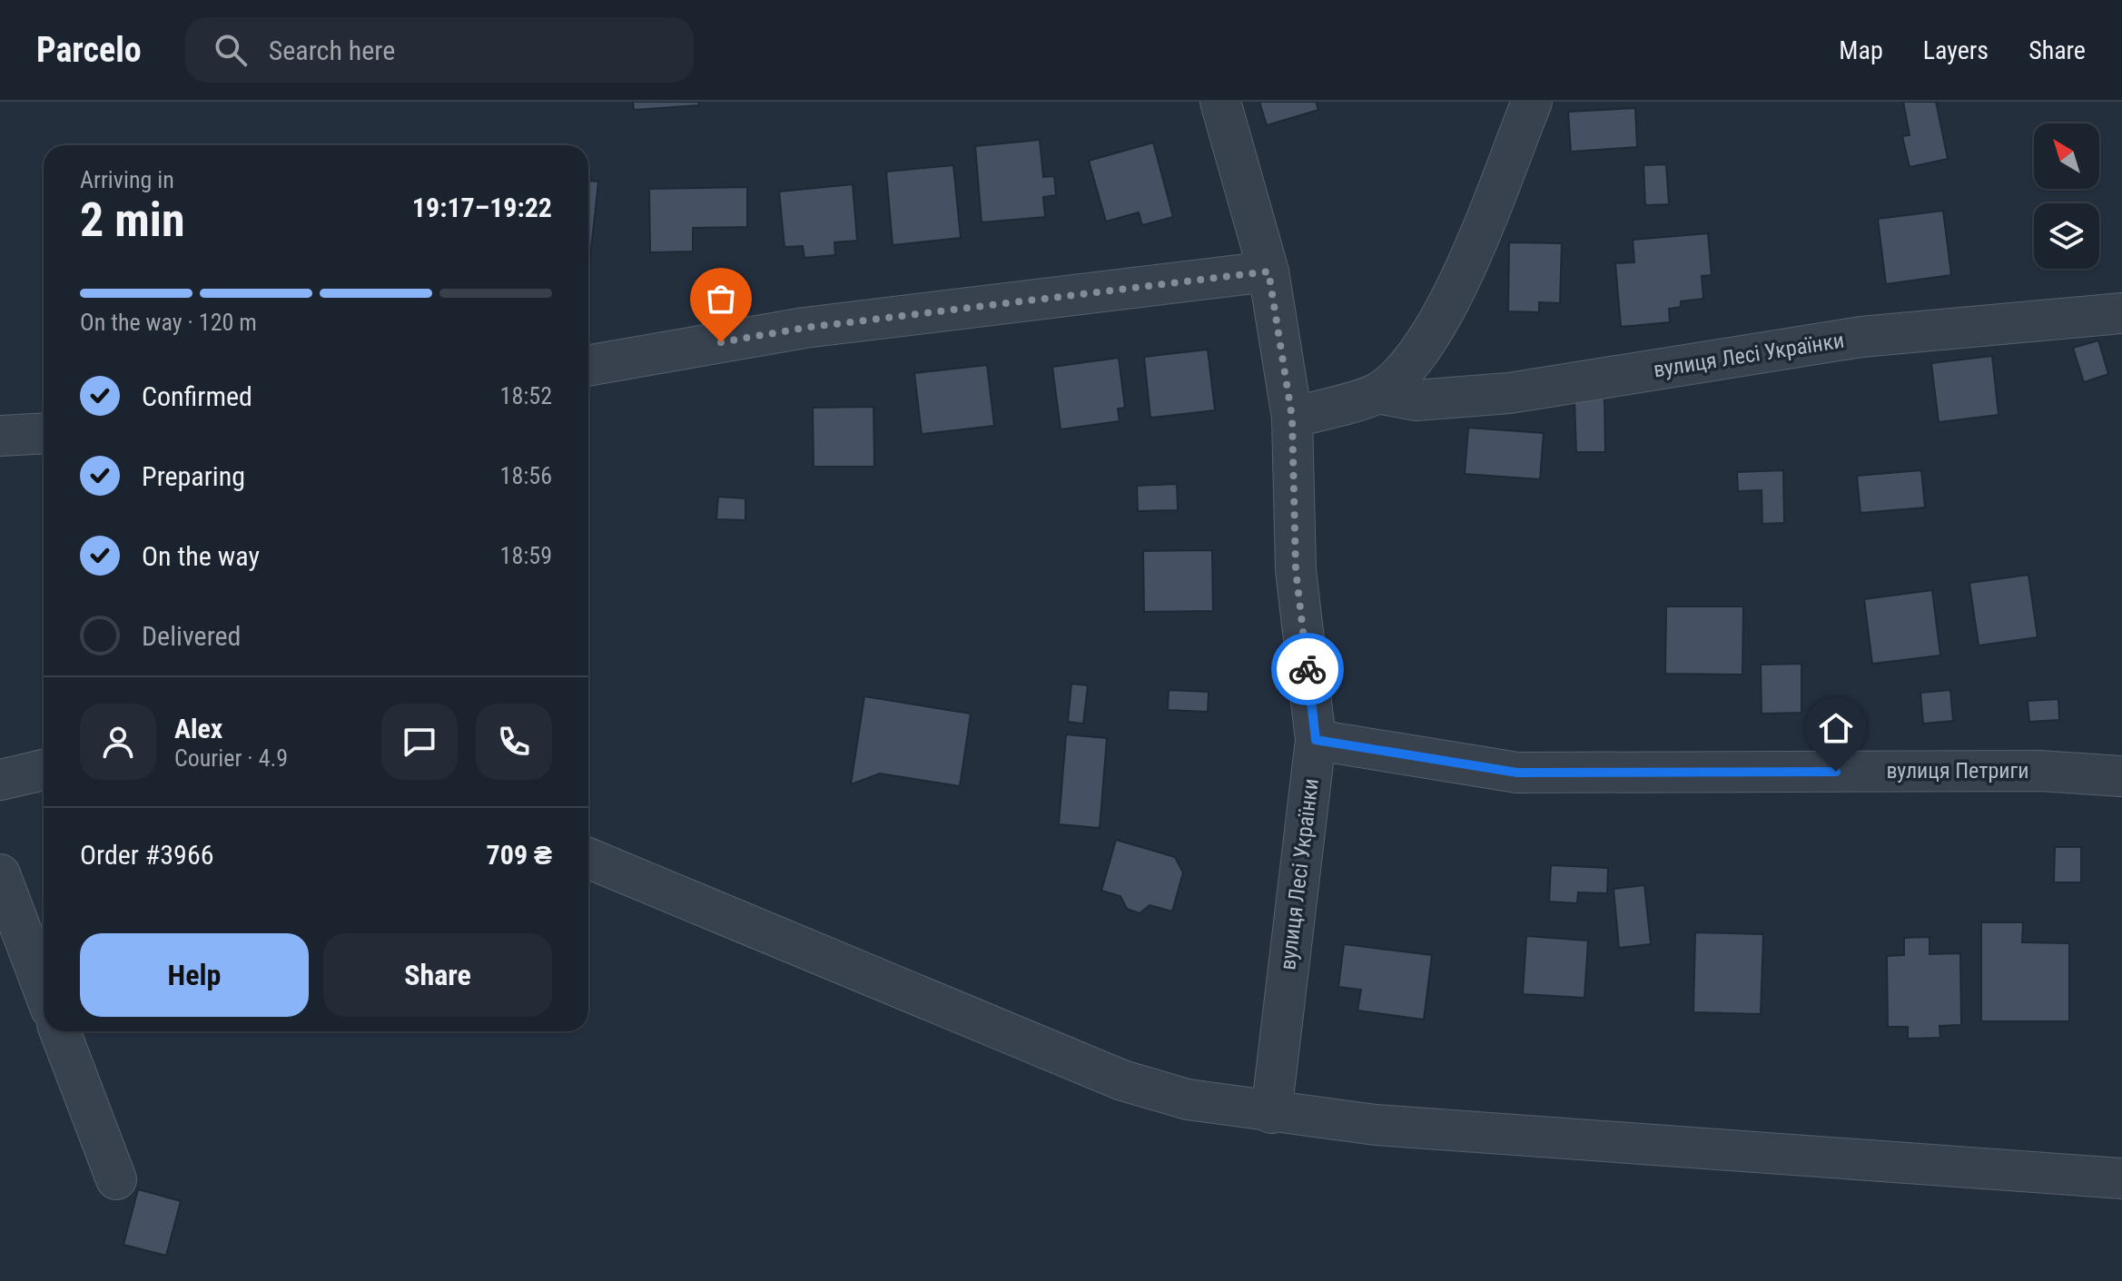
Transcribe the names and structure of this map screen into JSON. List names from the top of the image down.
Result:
{
  "streets": {
    "street": ["вулиця Лесі Українки", "вулиця Петриги"]
  },
  "crossings": [
    ["вулиця Лесі Українки", "вулиця Петриги"]
  ],
  "north": "top left",
  "page": {
    "header": "Parcelo",
    "search": "Search here",
    "nav": ["Map", "Layers", "Share"],
    "heading": ["2 min", "Arriving in", "19:17–19:22"],
    "panel": [
      "Alex",
      "Courier · 4.9",
      "Order #3966",
      "709 ₴"
    ],
    "bar": "On the way · 120 m",
    "list": [
      ["Confirmed", "18:52"],
      ["Preparing", "18:56"],
      ["On the way", "18:59"],
      "Delivered"
    ],
    "buttons": ["Help", "Share"]
  }
}
